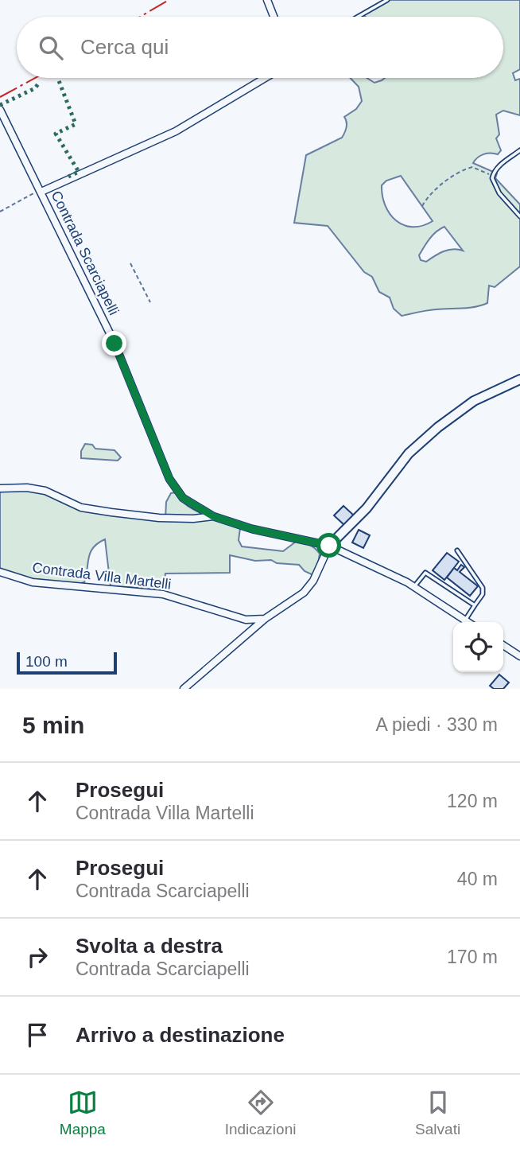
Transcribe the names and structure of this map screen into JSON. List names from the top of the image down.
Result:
{
  "streets": {
    "street": ["Contrada Scarciapelli", "Contrada Villa Martelli"]
  },
  "scale_bar": "100 m",
  "page": {
    "search": "Cerca qui",
    "scale": "100 m",
    "heading": ["5 min", "A piedi · 330 m"],
    "list": [
      ["Prosegui", "Contrada Villa Martelli", "120 m"],
      ["Prosegui", "Contrada Scarciapelli", "40 m"],
      ["Svolta a destra", "Contrada Scarciapelli", "170 m"],
      "Arrivo a destinazione"
    ],
    "nav": ["Mappa", "Indicazioni", "Salvati"]
  }
}
